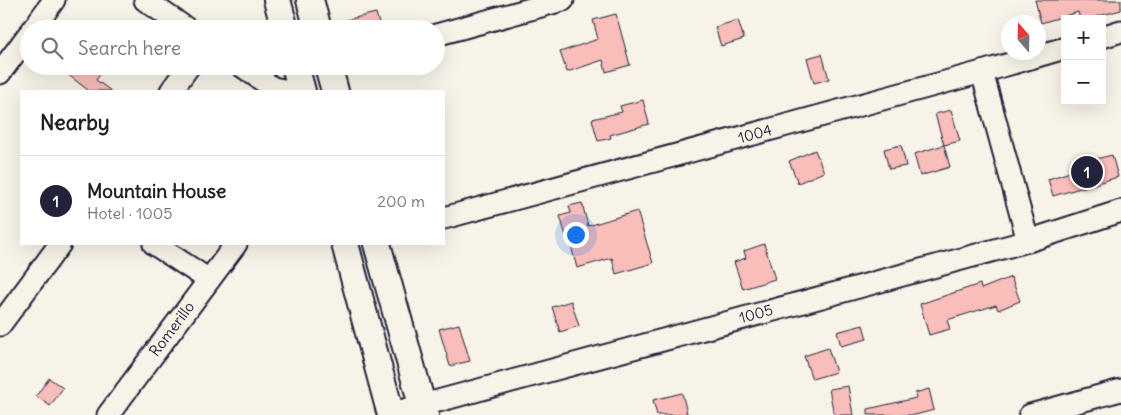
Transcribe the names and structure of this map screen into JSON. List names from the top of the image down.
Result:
{
  "streets": {
    "street": ["1004", "1005", "Romerillo"]
  },
  "north": "top",
  "page": {
    "map_buttons": ["+", "−"],
    "search": "Search here",
    "heading": "Nearby",
    "pins": "1",
    "list": [
      {
        "mark": "1",
        "name": "Mountain House",
        "note": "Hotel · 1005",
        "value": "200 m"
      }
    ]
  }
}
